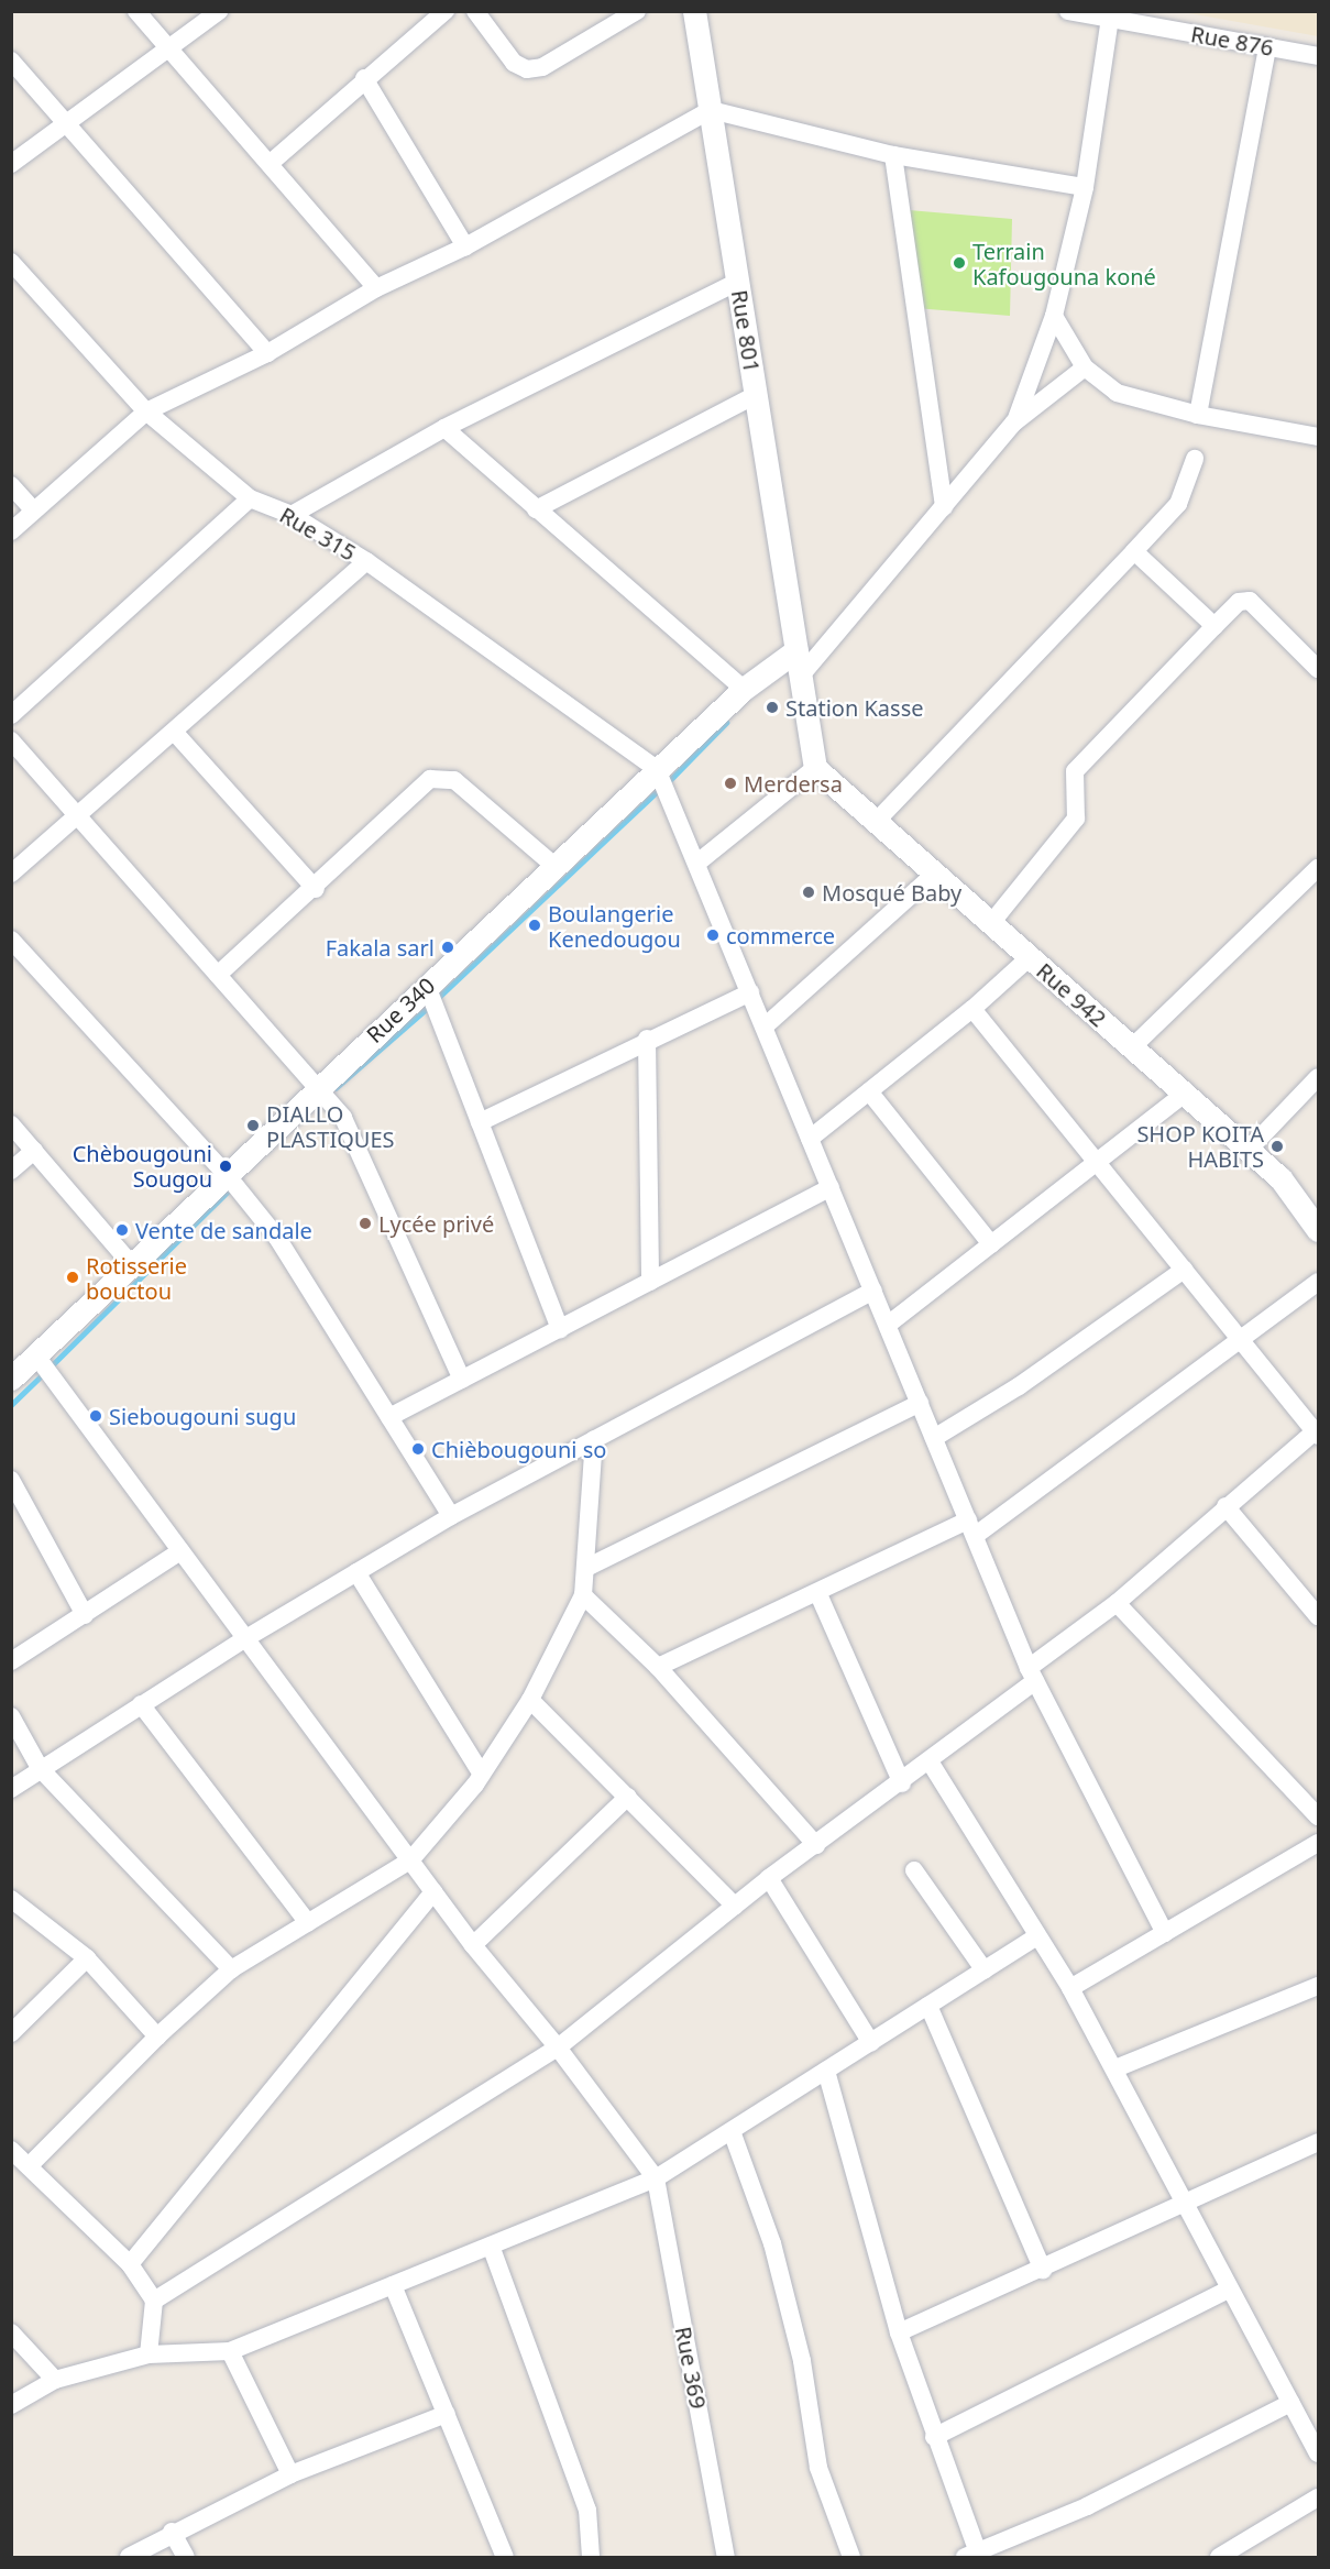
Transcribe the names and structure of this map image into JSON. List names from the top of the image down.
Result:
{
  "streets": {
    "street": [
      "Rue 876",
      "Rue 801",
      "Rue 315",
      "Rue 942",
      "Rue 340",
      "Rue 369"
    ]
  },
  "crossings": [
    ["Rue 801", "Rue 942"],
    ["Rue 801", "Rue 340"],
    ["Rue 315", "Rue 340"]
  ],
  "places": [
    "Terrain Kafougouna koné",
    "Station Kasse",
    "Merdersa",
    "Mosqué Baby",
    "Boulangerie Kenedougou",
    "commerce",
    "Fakala sarl",
    "DIALLO PLASTIQUES",
    "SHOP KOITA HABITS",
    "Chèbougouni Sougou",
    "Lycée privé",
    "Vente de sandale",
    "Rotisserie bouctou",
    "Siebougouni sugu",
    "Chièbougouni so"
  ]
}
